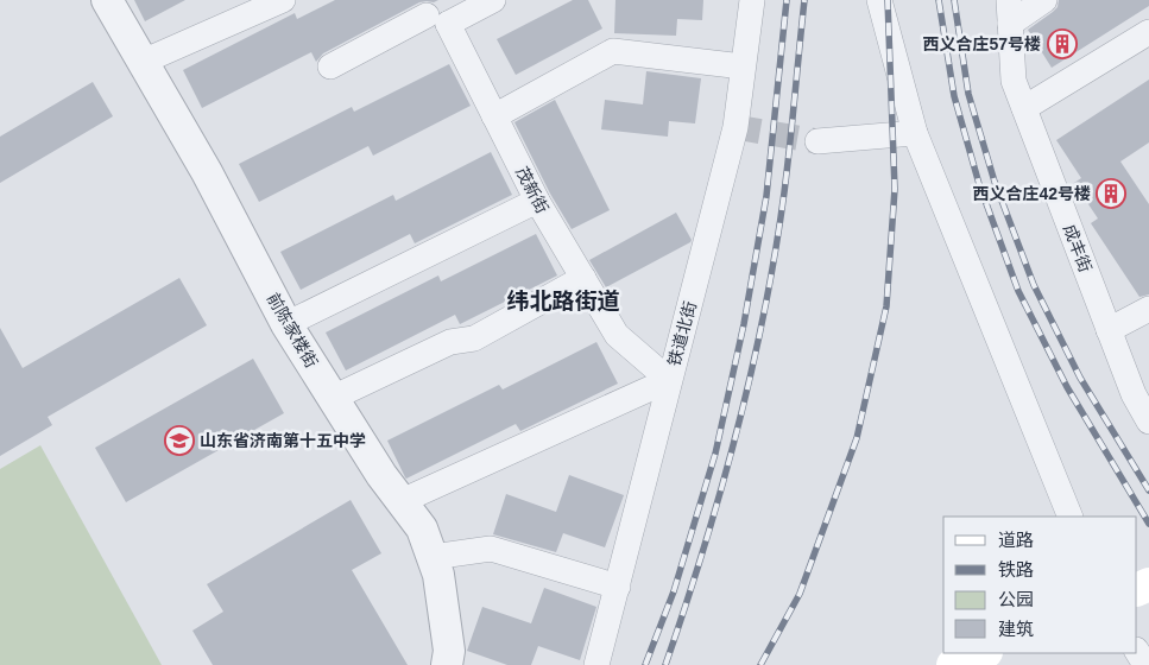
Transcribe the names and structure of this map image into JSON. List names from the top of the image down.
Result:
{
  "streets": {
    "street": [
      "茂新街",
      "成丰街",
      "前陈家楼街",
      "铁道北街"
    ]
  },
  "crossings": [
    ["茂新街", "铁道北街"]
  ],
  "districts": ["纬北路街道"],
  "places": {
    "building": ["西义合庄57号楼", "西义合庄42号楼"],
    "school or university": ["山东省济南第十五中学"]
  },
  "legend": [
    "道路",
    "铁路",
    "公园",
    "建筑"
  ]
}
